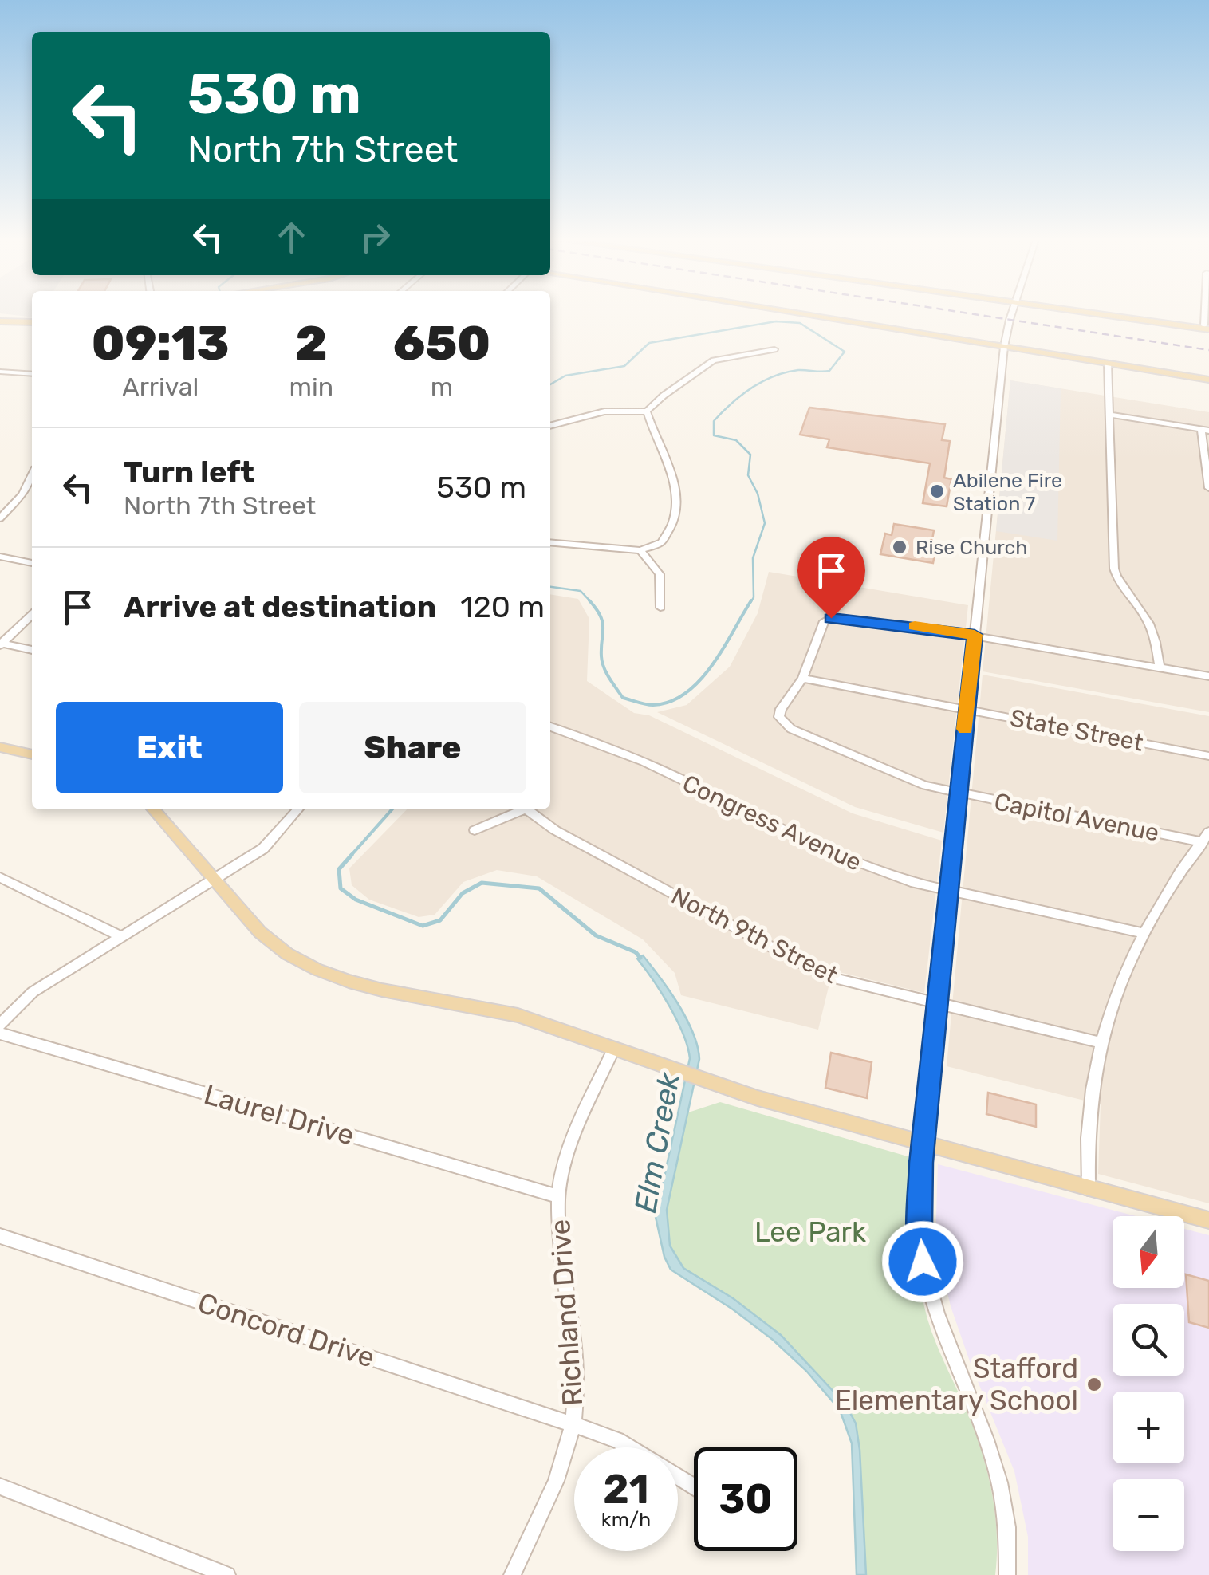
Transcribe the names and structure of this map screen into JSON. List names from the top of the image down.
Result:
{
  "streets": {
    "street": [
      "State Street",
      "Capitol Avenue",
      "Congress Avenue",
      "North 9th Street",
      "Laurel Drive",
      "Richland Drive",
      "Concord Drive"
    ]
  },
  "crossings": [
    ["State Street", "Capitol Avenue"],
    ["Laurel Drive", "Richland Drive"],
    ["Richland Drive", "Concord Drive"]
  ],
  "water": ["Elm Creek"],
  "parks": ["Lee Park"],
  "places": ["Abilene Fire Station 7", "Rise Church", "Stafford Elementary School"],
  "north": "bottom",
  "page": {
    "turn": ["530 m", "North 7th Street"],
    "eta": [
      "09:13",
      "Arrival",
      "2",
      "min",
      "650",
      "m"
    ],
    "list": [
      {
        "name": "Turn left",
        "note": "North 7th Street",
        "value": "530 m"
      },
      {
        "name": "Arrive at destination",
        "value": "120 m"
      }
    ],
    "buttons": ["Exit", "Share"],
    "map_buttons": ["+", "−"],
    "speed": "21 km/h",
    "limit": "30"
  }
}
